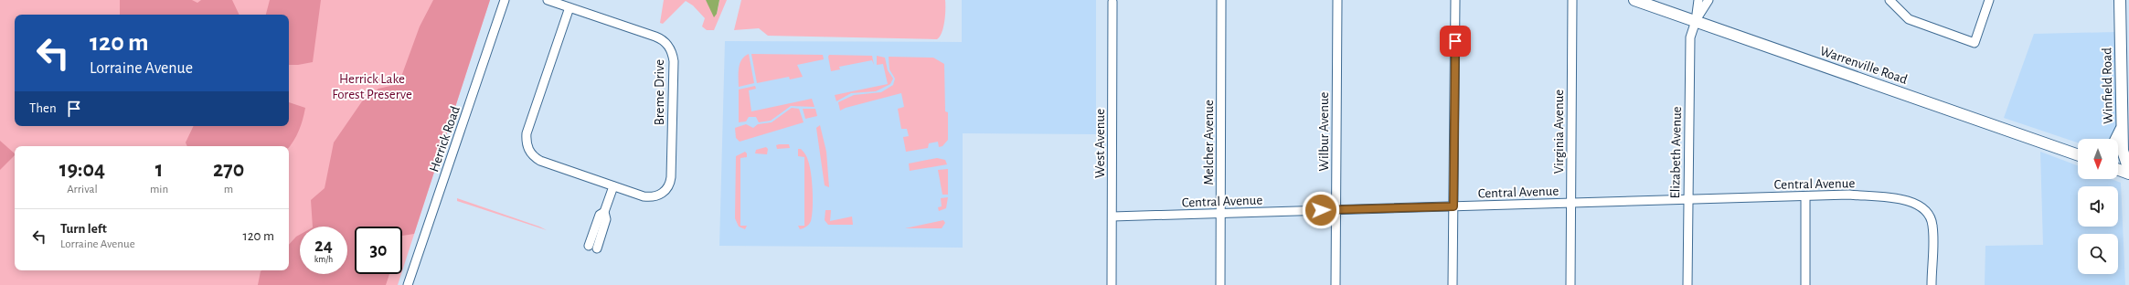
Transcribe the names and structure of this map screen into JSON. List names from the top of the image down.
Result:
{
  "streets": {
    "main road": ["Warrenville Road", "Winfield Road"],
    "street": [
      "Breme Drive",
      "Wilbur Avenue",
      "Virginia Avenue",
      "Herrick Road",
      "Melcher Avenue",
      "West Avenue",
      "Elizabeth Avenue",
      "Central Avenue"
    ]
  },
  "crossings": [
    ["Warrenville Road", "Elizabeth Avenue"],
    ["Wilbur Avenue", "Central Avenue"],
    ["Virginia Avenue", "Central Avenue"],
    ["Melcher Avenue", "Central Avenue"],
    ["West Avenue", "Central Avenue"],
    ["Elizabeth Avenue", "Central Avenue"]
  ],
  "parks": ["Herrick Lake Forest Preserve"],
  "north": "bottom",
  "page": {
    "turn": ["120 m", "Lorraine Avenue"],
    "then": "Then",
    "eta": [
      "19:04",
      "Arrival",
      "1",
      "min",
      "270",
      "m"
    ],
    "list": [
      {
        "name": "Turn left",
        "note": "Lorraine Avenue",
        "value": "120 m"
      }
    ],
    "speed": "24 km/h",
    "limit": "30"
  }
}
